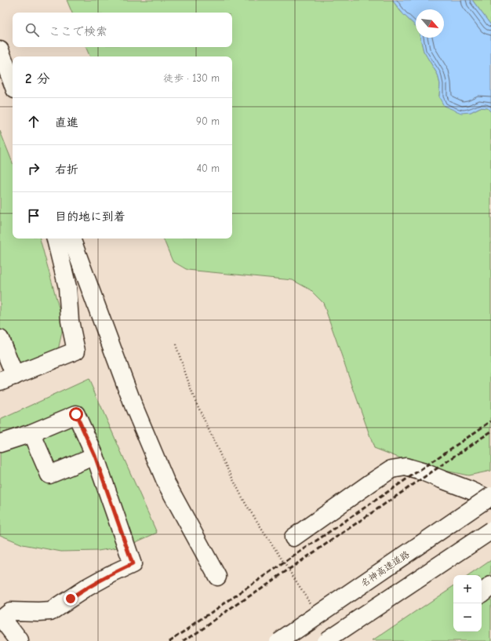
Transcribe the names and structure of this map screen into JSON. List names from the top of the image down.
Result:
{
  "streets": {
    "main road": ["名神高速道路"]
  },
  "north": "bottom right",
  "page": {
    "search": "ここで検索",
    "heading": ["2 分", "徒歩 · 130 m"],
    "list": [
      ["直進", "90 m"],
      ["右折", "40 m"],
      "目的地に到着"
    ],
    "map_buttons": ["+", "−"]
  }
}
